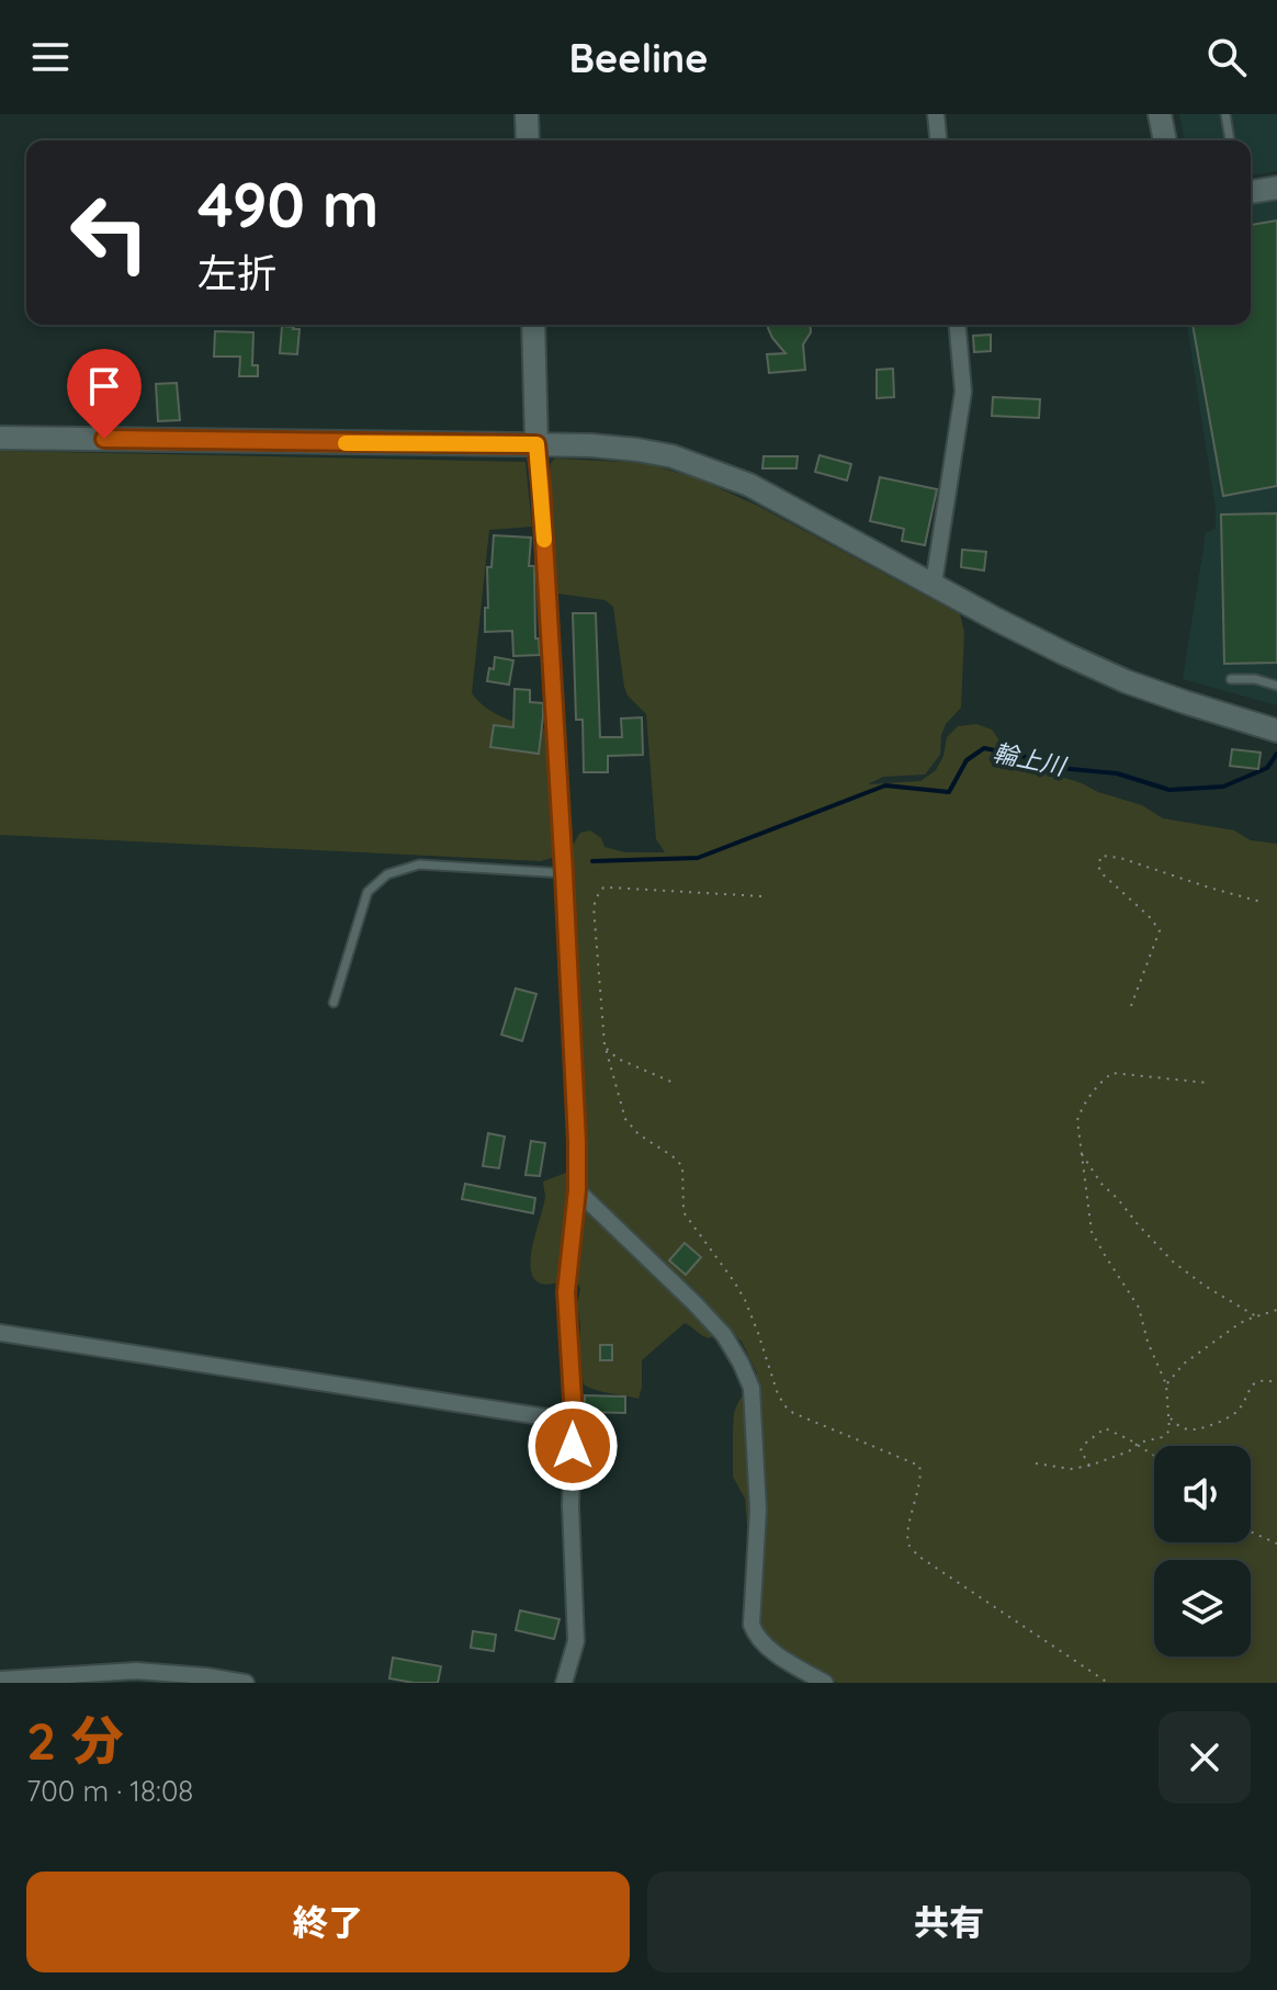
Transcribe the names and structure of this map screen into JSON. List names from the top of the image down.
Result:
{
  "water": ["輪上川"],
  "page": {
    "header": "Beeline",
    "turn": ["490 m", "左折"],
    "heading": ["2 分", "700 m · 18:08"],
    "buttons": ["終了", "共有"]
  }
}
